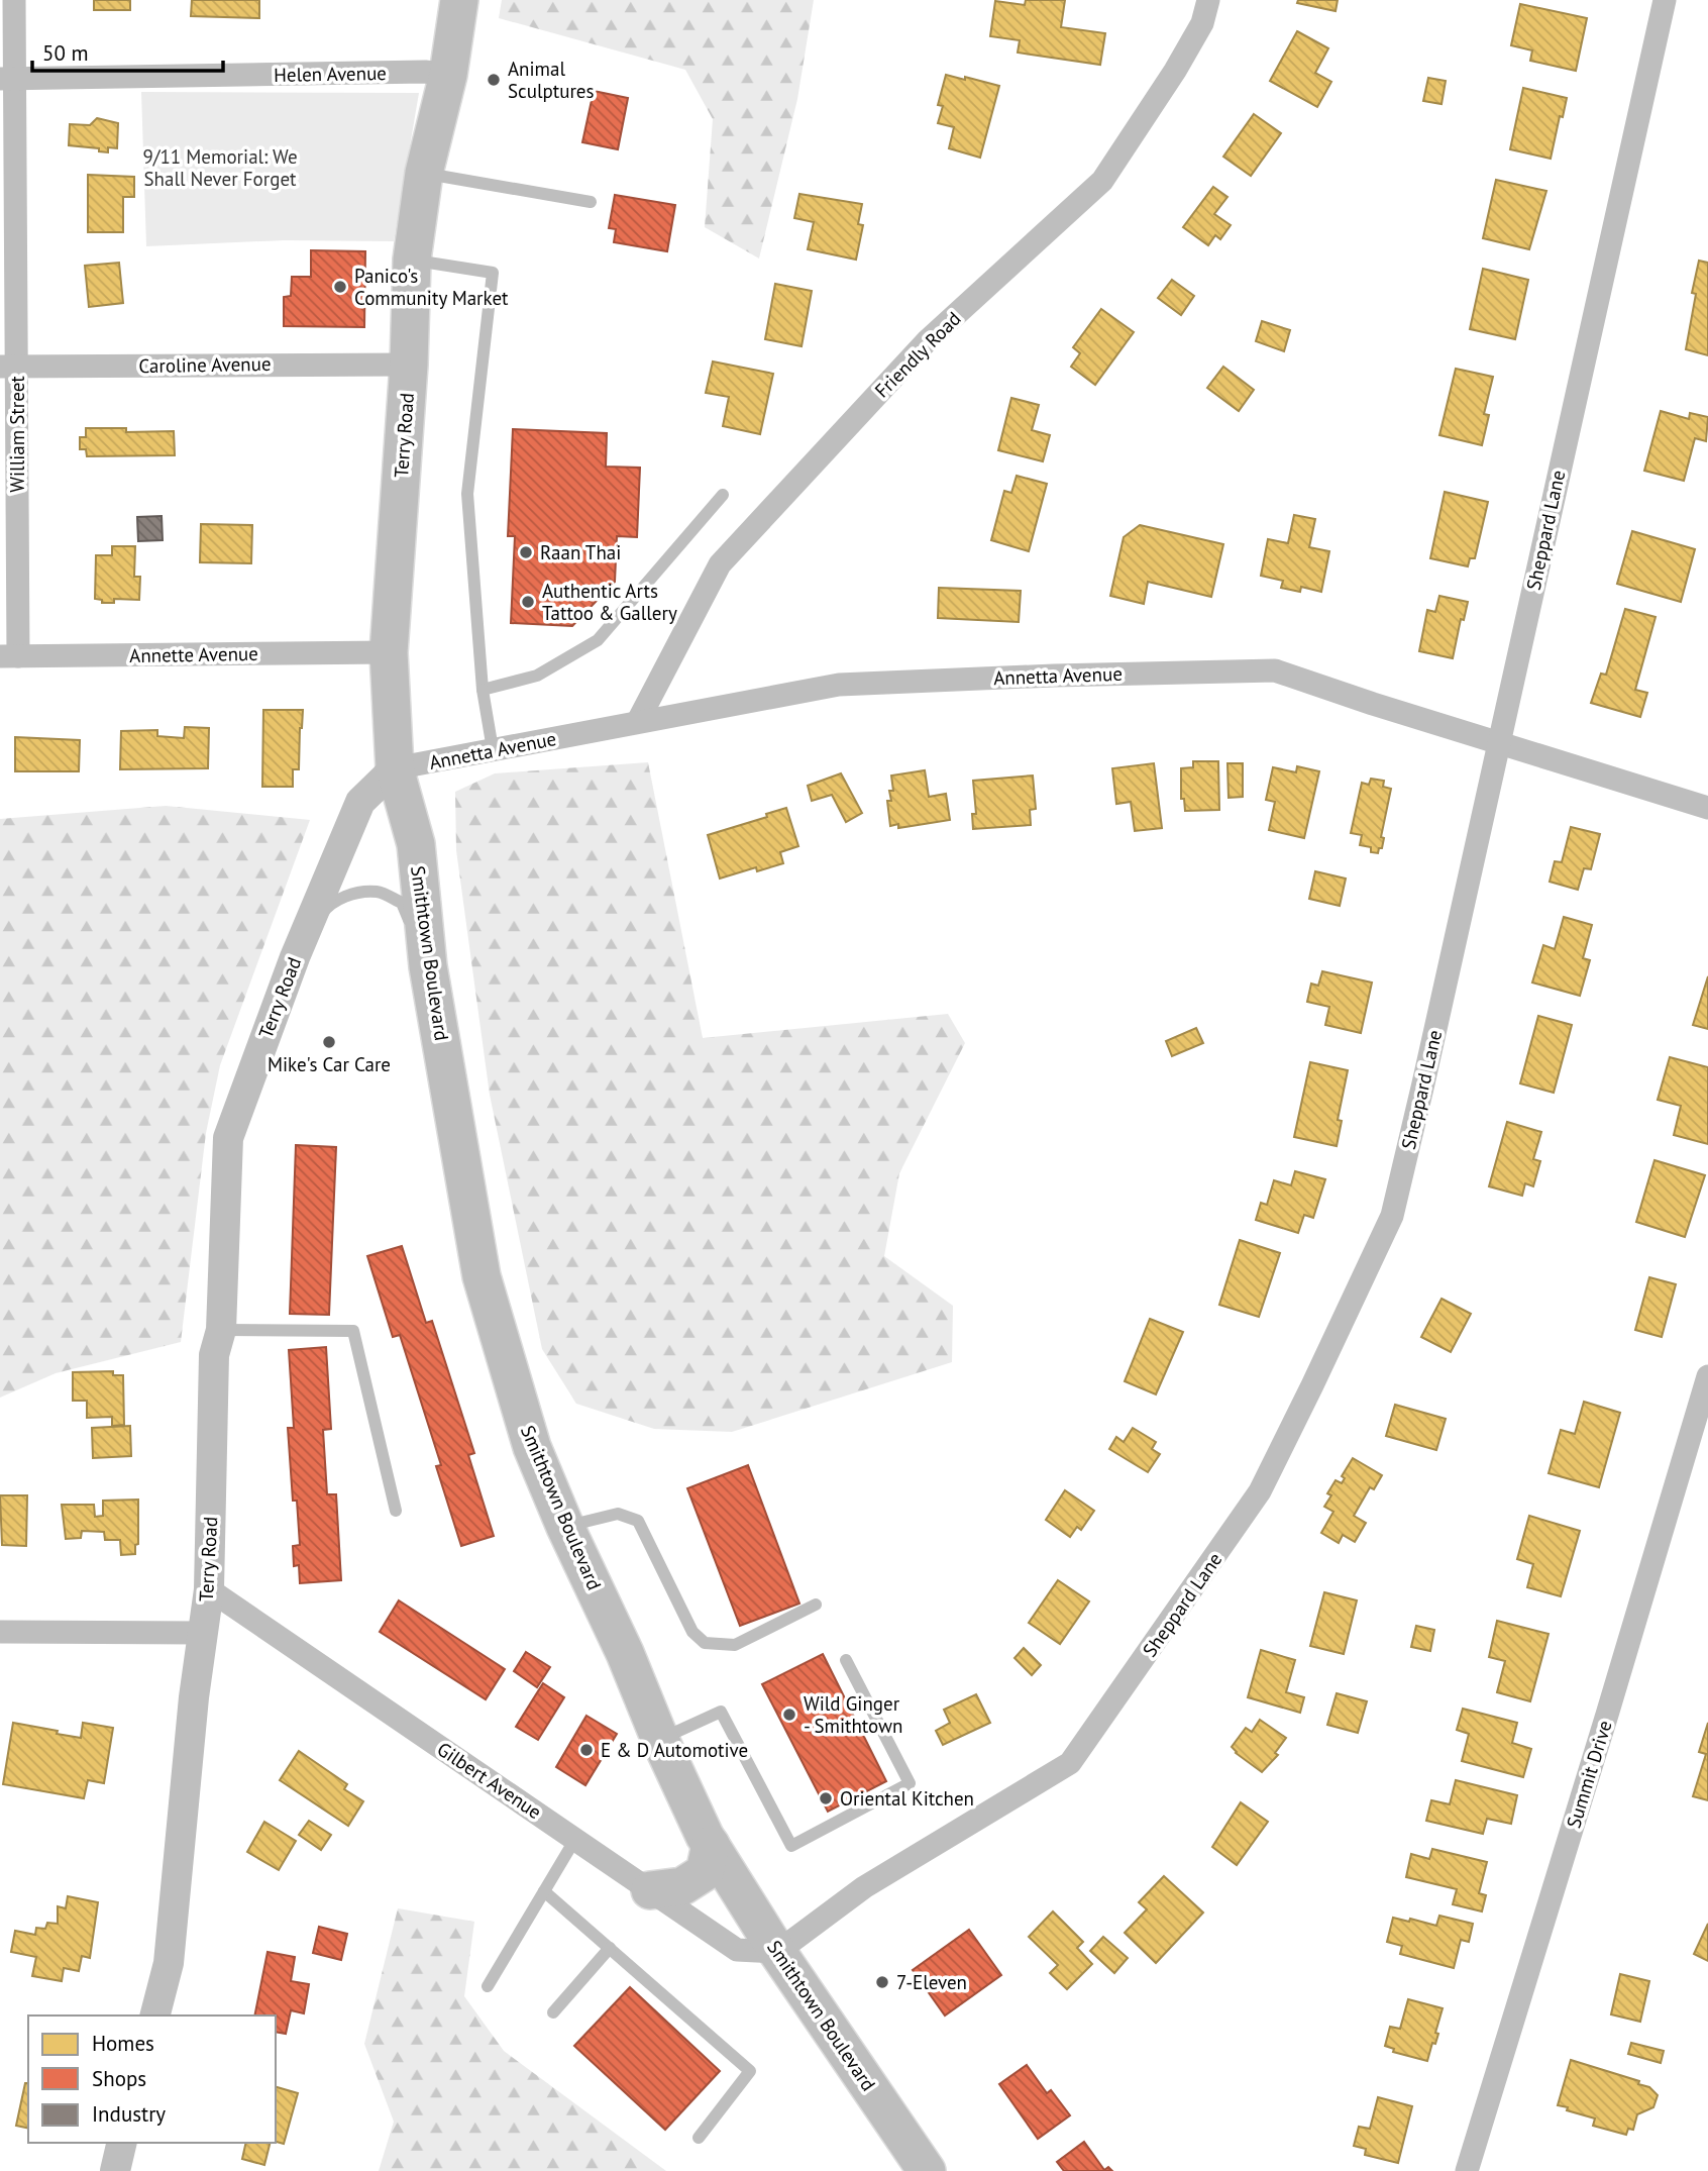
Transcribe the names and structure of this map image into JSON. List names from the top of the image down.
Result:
{
  "streets": {
    "main road": ["Terry Road", "Smithtown Boulevard"],
    "street": [
      "Helen Avenue",
      "Friendly Road",
      "Caroline Avenue",
      "William Street",
      "Sheppard Lane",
      "Annette Avenue",
      "Annetta Avenue",
      "Summit Drive",
      "Gilbert Avenue"
    ]
  },
  "crossings": [
    ["Helen Avenue", "William Street"],
    ["Helen Avenue", "Terry Road"],
    ["Friendly Road", "Annetta Avenue"],
    ["Caroline Avenue", "William Street"],
    ["Caroline Avenue", "Terry Road"],
    ["William Street", "Annette Avenue"],
    ["Terry Road", "Annette Avenue"],
    ["Terry Road", "Annetta Avenue"],
    ["Terry Road", "Smithtown Boulevard"],
    ["Terry Road", "Gilbert Avenue"],
    ["Sheppard Lane", "Annetta Avenue"],
    ["Sheppard Lane", "Smithtown Boulevard"],
    ["Sheppard Lane", "Gilbert Avenue"],
    ["Annetta Avenue", "Smithtown Boulevard"],
    ["Smithtown Boulevard", "Gilbert Avenue"]
  ],
  "parks": ["9/11 Memorial: We Shall Never Forget"],
  "places": [
    "Animal Sculptures",
    "Panico's Community Market",
    "Raan Thai",
    "Authentic Arts Tattoo & Gallery",
    "Mike's Car Care",
    "Wild Ginger - Smithtown",
    "E & D Automotive",
    "Oriental Kitchen",
    "7-Eleven"
  ],
  "legend": ["Homes", "Shops", "Industry"],
  "scale_bar": "50 m"
}
